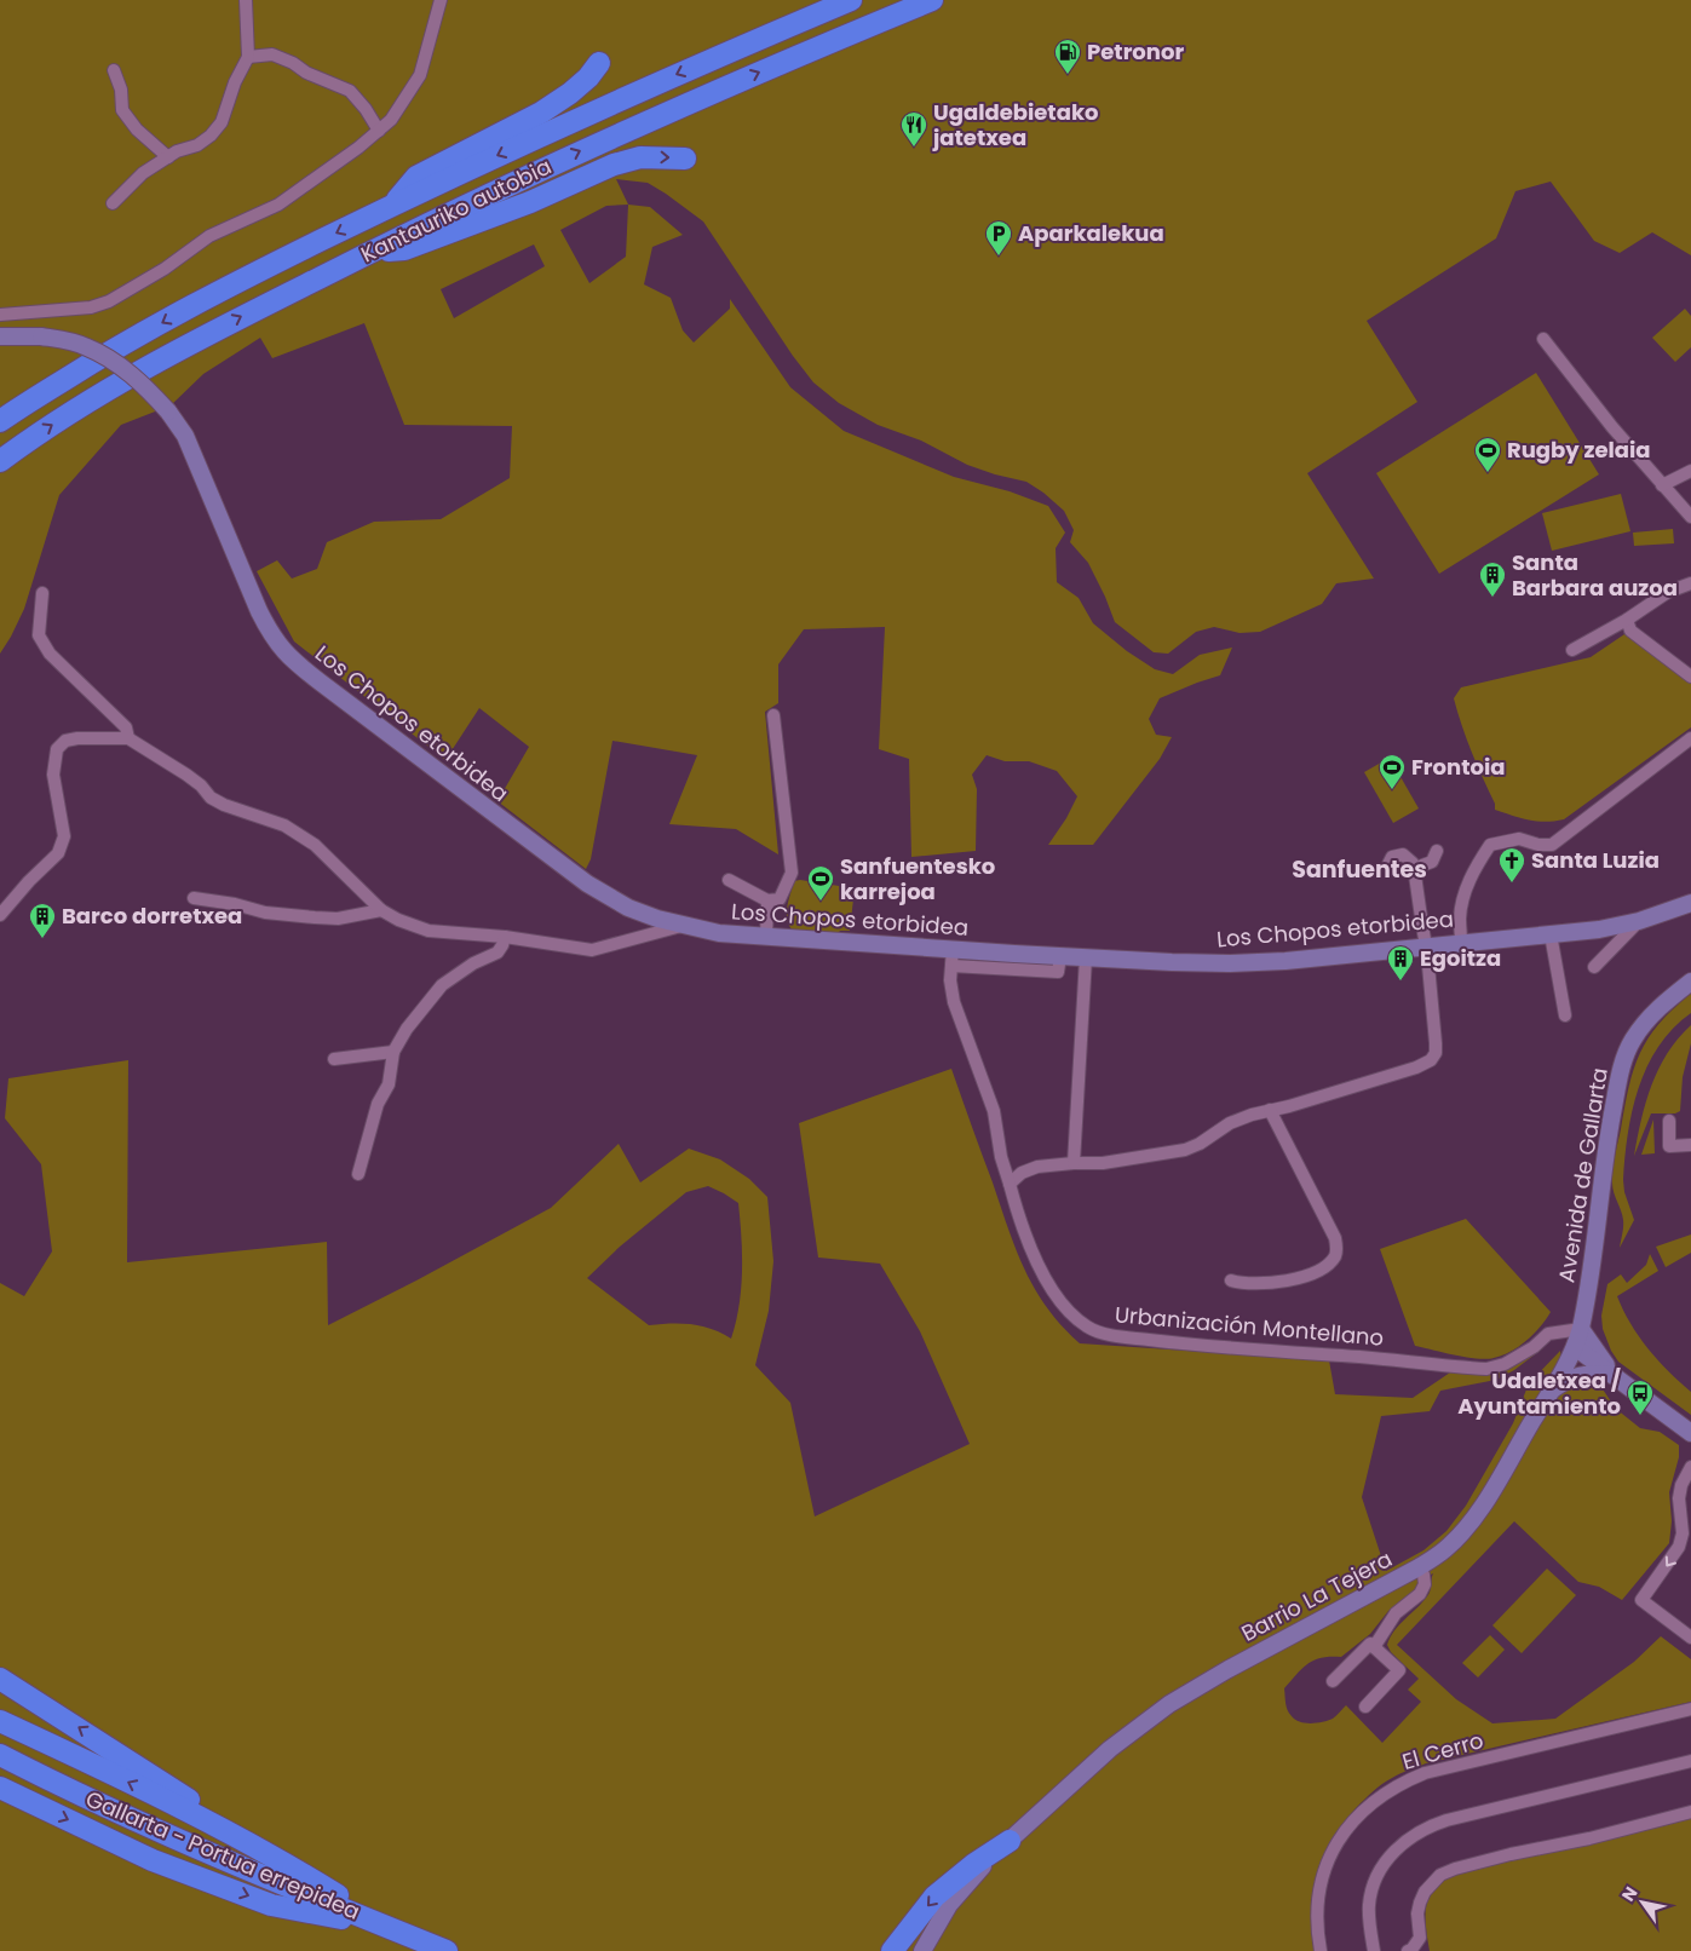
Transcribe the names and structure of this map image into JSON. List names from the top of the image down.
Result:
{
  "streets": {
    "highway": ["Kantauriko autobia", "Gallarta - Portua errepidea"],
    "street": [
      "Los Chopos etorbidea",
      "Avenida de Gallarta",
      "Urbanización Montellano",
      "Barrio La Tejera",
      "El Cerro"
    ]
  },
  "crossings": [
    ["Los Chopos etorbidea", "Urbanización Montellano"],
    ["Avenida de Gallarta", "Urbanización Montellano"],
    ["Avenida de Gallarta", "Barrio La Tejera"]
  ],
  "districts": ["Sanfuentes"],
  "places": {
    "fuel station": ["Petronor"],
    "restaurant": ["Ugaldebietako jatetxea"],
    "parking": ["Aparkalekua"],
    "sports": ["Rugby zelaia", "Frontoia", "Sanfuentesko karrejoa"],
    "building": ["Santa Barbara auzoa", "Barco dorretxea", "Egoitza"],
    "church": ["Santa Luzia"],
    "bus stop": ["Udaletxea / Ayuntamiento"]
  },
  "north": "top left"
}
